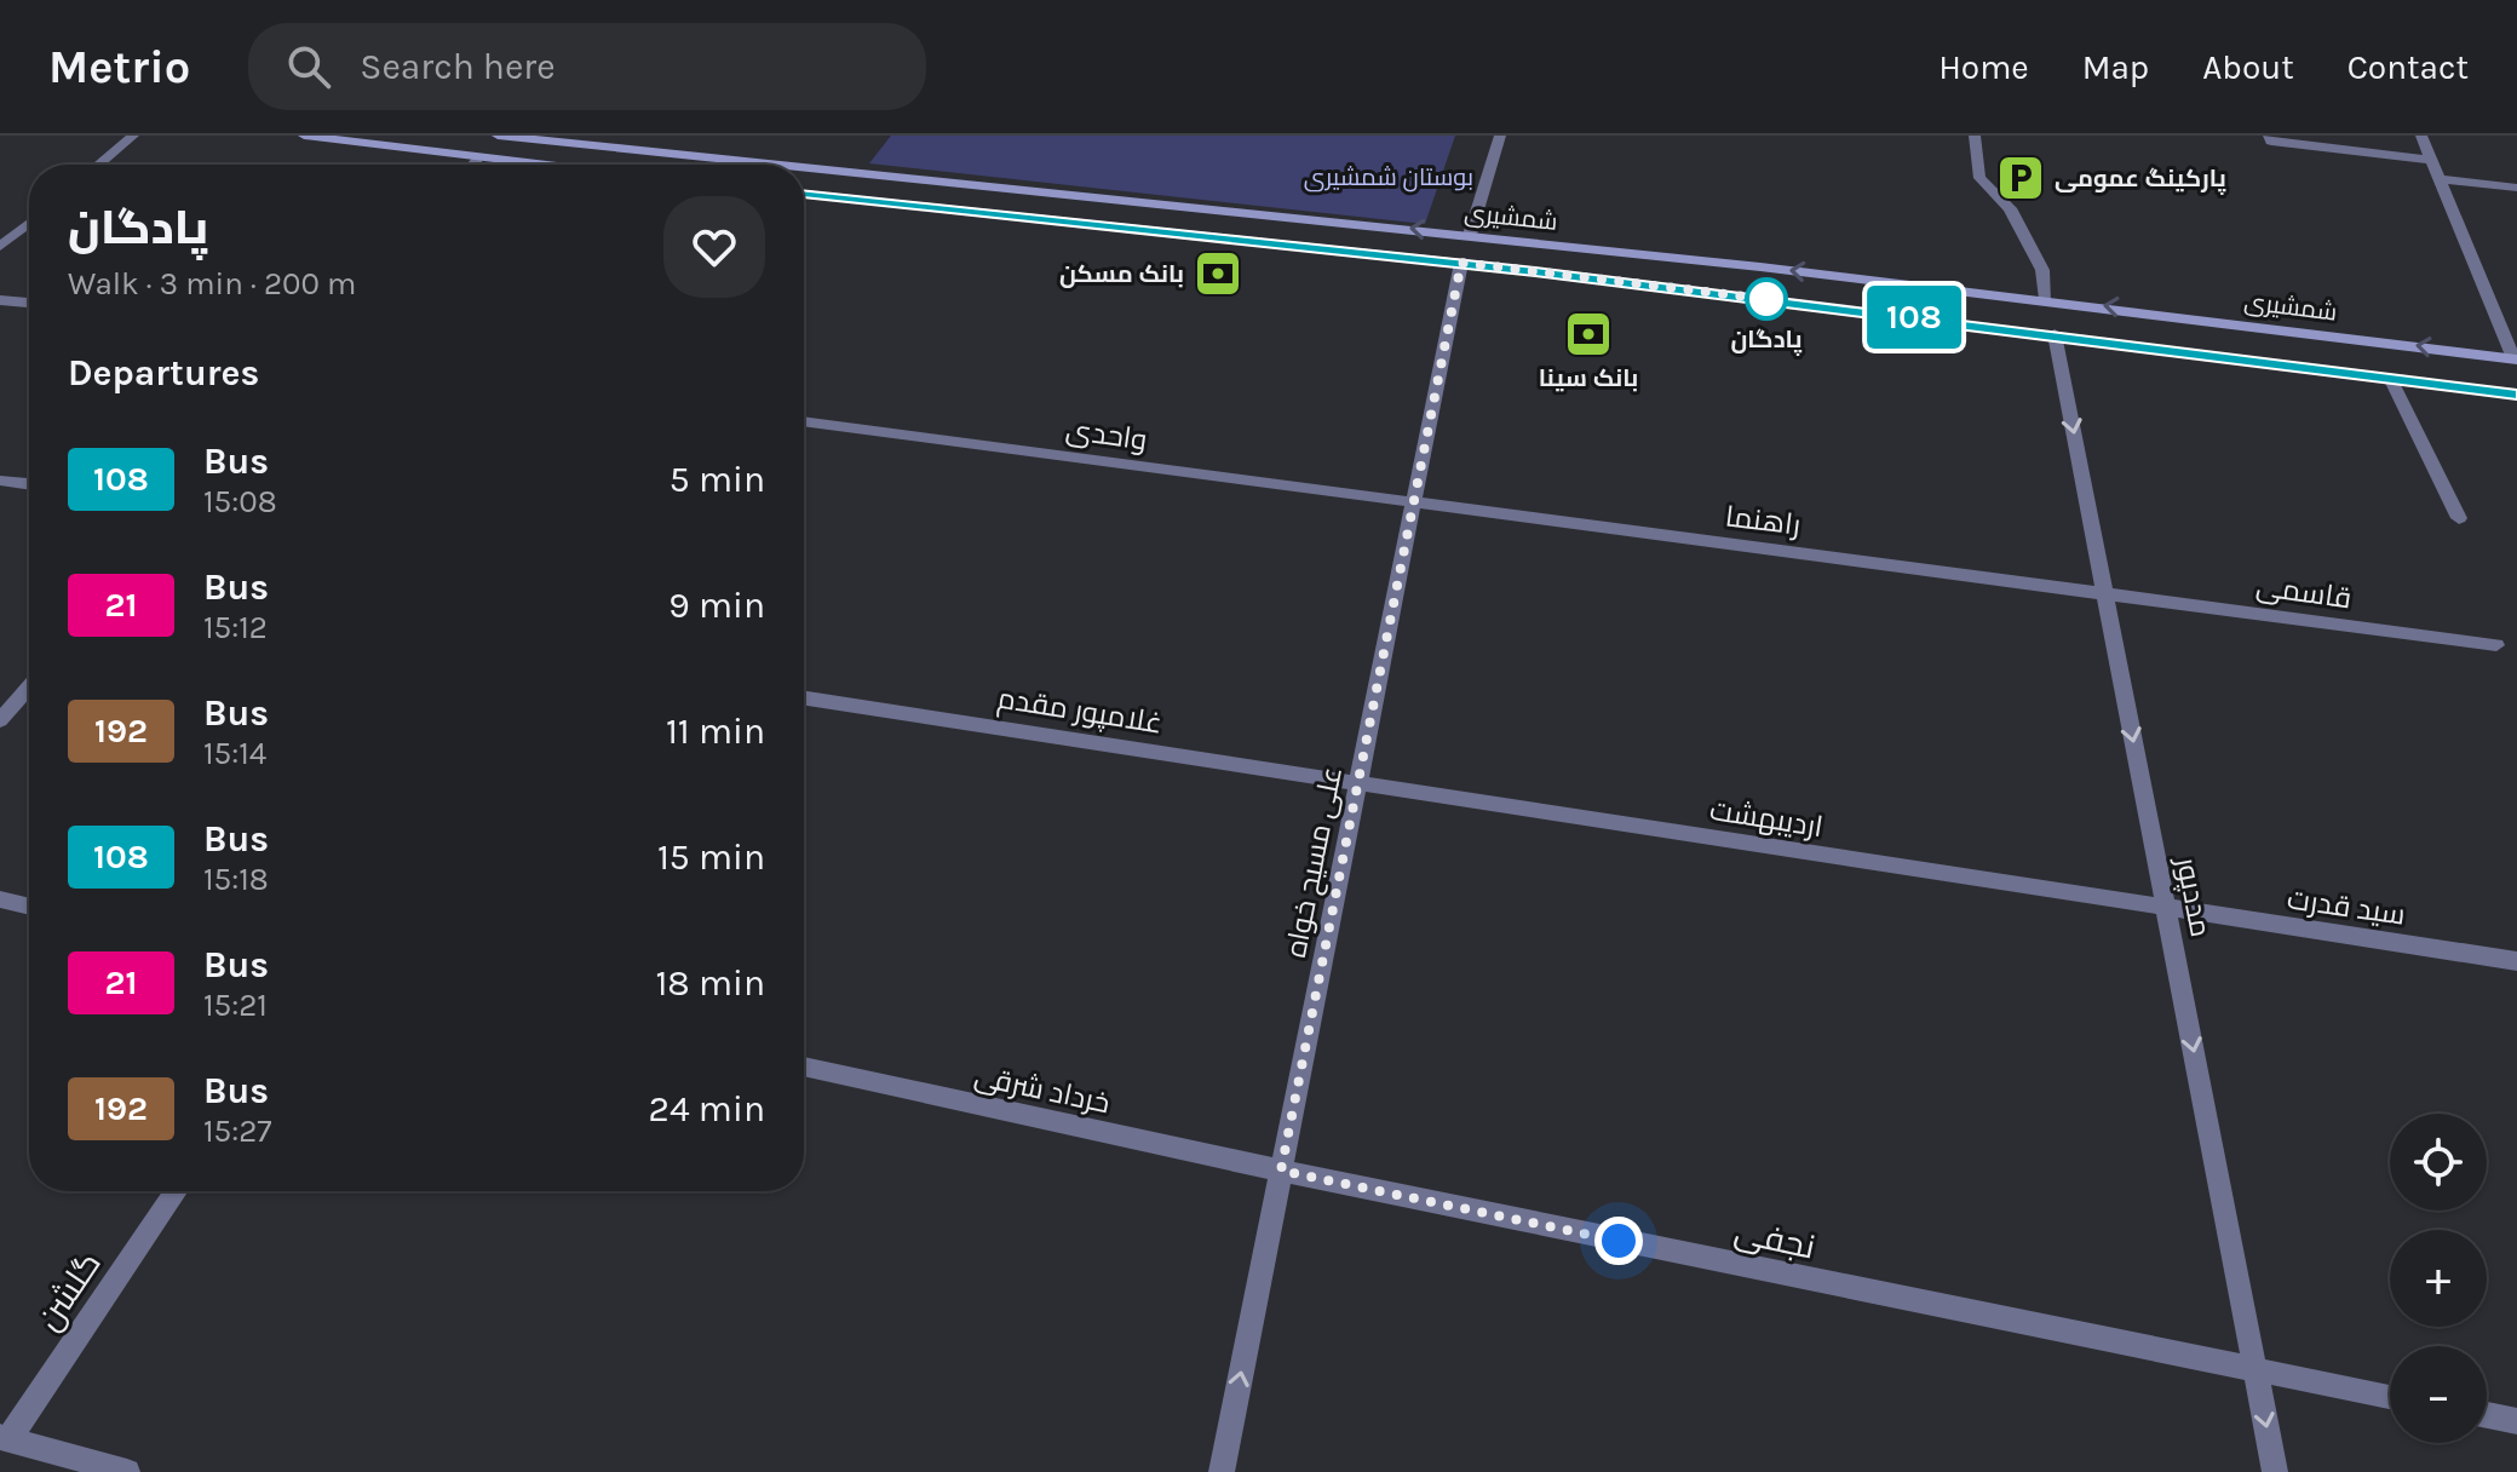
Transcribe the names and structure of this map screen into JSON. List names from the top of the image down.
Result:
{
  "streets": {
    "main road": ["شمشیری"],
    "street": [
      "واحدی",
      "راهنما",
      "قاسمی",
      "غلامپور مقدم",
      "اردیبهشت",
      "علی مسیح خواه",
      "مددپور",
      "سید قدرت",
      "خرداد شرقی",
      "نجفی",
      "گلشن"
    ]
  },
  "crossings": [
    ["شمشیری", "علی مسیح خواه"],
    ["شمشیری", "مددپور"],
    ["واحدی", "راهنما"],
    ["واحدی", "علی مسیح خواه"],
    ["راهنما", "قاسمی"],
    ["راهنما", "علی مسیح خواه"],
    ["راهنما", "مددپور"],
    ["قاسمی", "مددپور"],
    ["غلامپور مقدم", "اردیبهشت"],
    ["غلامپور مقدم", "علی مسیح خواه"],
    ["اردیبهشت", "علی مسیح خواه"],
    ["اردیبهشت", "مددپور"],
    ["اردیبهشت", "سید قدرت"],
    ["علی مسیح خواه", "خرداد شرقی"],
    ["علی مسیح خواه", "نجفی"],
    ["مددپور", "سید قدرت"],
    ["مددپور", "نجفی"],
    ["خرداد شرقی", "نجفی"]
  ],
  "one_way": ["مددپور"],
  "parks": ["بوستان شمشیری"],
  "places": {
    "parking": ["پارکینگ عمومی"],
    "bank": ["بانک مسکن", "بانک سینا"],
    "other": ["پادگان"]
  },
  "lines": ["bus line 108"],
  "page": {
    "header": "Metrio",
    "search": "Search here",
    "nav": [
      "Home",
      "Map",
      "About",
      "Contact"
    ],
    "on_map": "108",
    "heading": [
      ["پادگان", "Walk · 3 min · 200 m"],
      "Departures"
    ],
    "list": [
      {
        "mark": "108",
        "name": "Bus",
        "note": "15:08",
        "value": "5 min"
      },
      {
        "mark": "21",
        "name": "Bus",
        "note": "15:12",
        "value": "9 min"
      },
      {
        "mark": "192",
        "name": "Bus",
        "note": "15:14",
        "value": "11 min"
      },
      {
        "mark": "108",
        "name": "Bus",
        "note": "15:18",
        "value": "15 min"
      },
      {
        "mark": "21",
        "name": "Bus",
        "note": "15:21",
        "value": "18 min"
      },
      {
        "mark": "192",
        "name": "Bus",
        "note": "15:27",
        "value": "24 min"
      }
    ],
    "map_buttons": ["+", "−"]
  }
}
